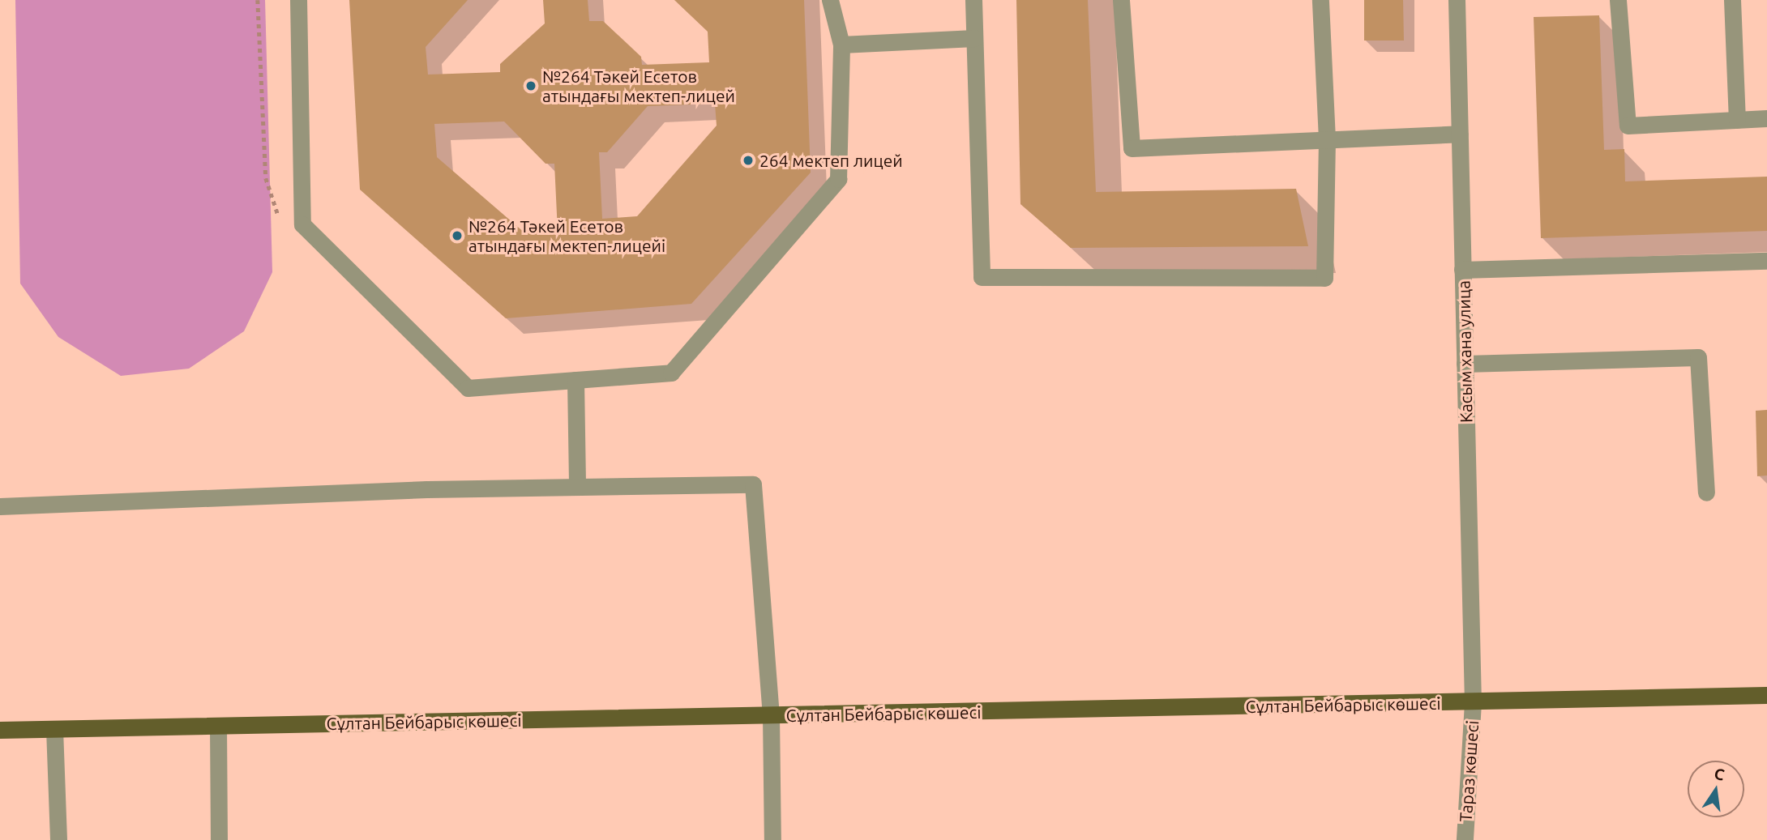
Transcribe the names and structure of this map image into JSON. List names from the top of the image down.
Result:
{
  "streets": {
    "main road": ["Сұлтан Бейбарыс көшесі"],
    "street": ["Касым хана улица", "Тараз көшесі"]
  },
  "crossings": [
    ["Касым хана улица", "Сұлтан Бейбарыс көшесі"],
    ["Касым хана улица", "Тараз көшесі"],
    ["Сұлтан Бейбарыс көшесі", "Тараз көшесі"]
  ],
  "places": ["№264 Тәкей Есетов атындағы мектеп-лицей", "264 мектеп лицей", "№264 Тәкей Есетов атындағы мектеп-лицейі"],
  "north": "top"
}
